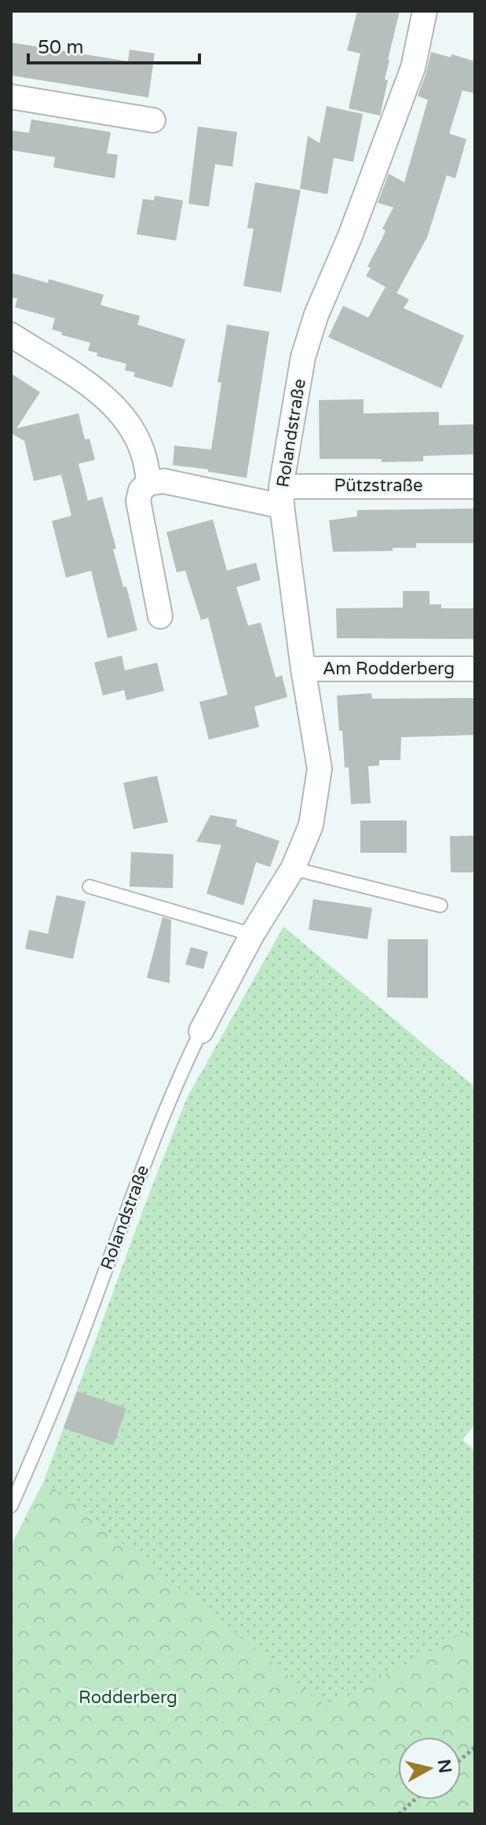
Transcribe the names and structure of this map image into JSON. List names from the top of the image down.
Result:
{
  "streets": {
    "street": ["Rolandstraße", "Pützstraße", "Am Rodderberg"]
  },
  "crossings": [
    ["Rolandstraße", "Pützstraße"],
    ["Rolandstraße", "Am Rodderberg"]
  ],
  "parks": ["Rodderberg"],
  "scale_bar": "50 m",
  "north": "right"
}
